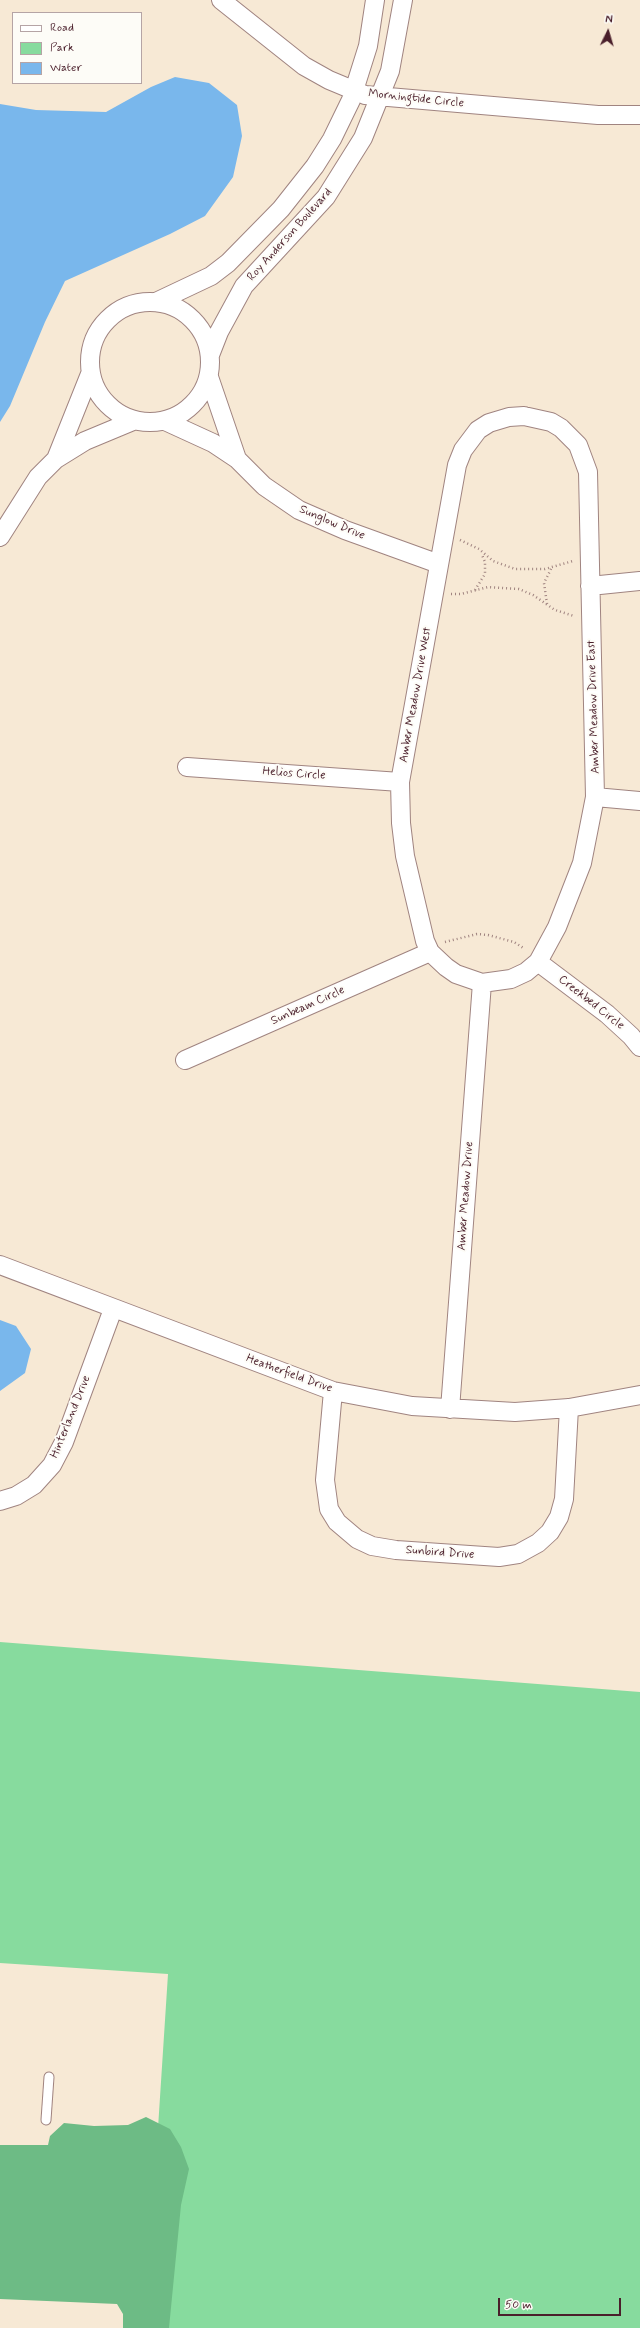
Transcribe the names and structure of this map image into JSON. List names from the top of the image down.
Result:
{
  "streets": {
    "street": [
      "Morningtide Circle",
      "Roy Anderson Boulevard",
      "Sunglow Drive",
      "Amber Meadow Drive West",
      "Amber Meadow Drive East",
      "Helios Circle",
      "Creekbed Circle",
      "Sunbeam Circle",
      "Amber Meadow Drive",
      "Heatherfield Drive",
      "Hinterland Drive",
      "Sunbird Drive"
    ]
  },
  "crossings": [
    ["Morningtide Circle", "Roy Anderson Boulevard"],
    ["Roy Anderson Boulevard", "Sunglow Drive"],
    ["Sunglow Drive", "Amber Meadow Drive West"],
    ["Amber Meadow Drive West", "Amber Meadow Drive East"],
    ["Amber Meadow Drive West", "Helios Circle"],
    ["Amber Meadow Drive West", "Sunbeam Circle"],
    ["Amber Meadow Drive West", "Amber Meadow Drive"],
    ["Amber Meadow Drive East", "Creekbed Circle"],
    ["Amber Meadow Drive East", "Amber Meadow Drive"],
    ["Amber Meadow Drive", "Heatherfield Drive"],
    ["Heatherfield Drive", "Hinterland Drive"],
    ["Heatherfield Drive", "Sunbird Drive"]
  ],
  "legend": ["Road", "Park", "Water"],
  "scale_bar": "50 m",
  "north": "top"
}
